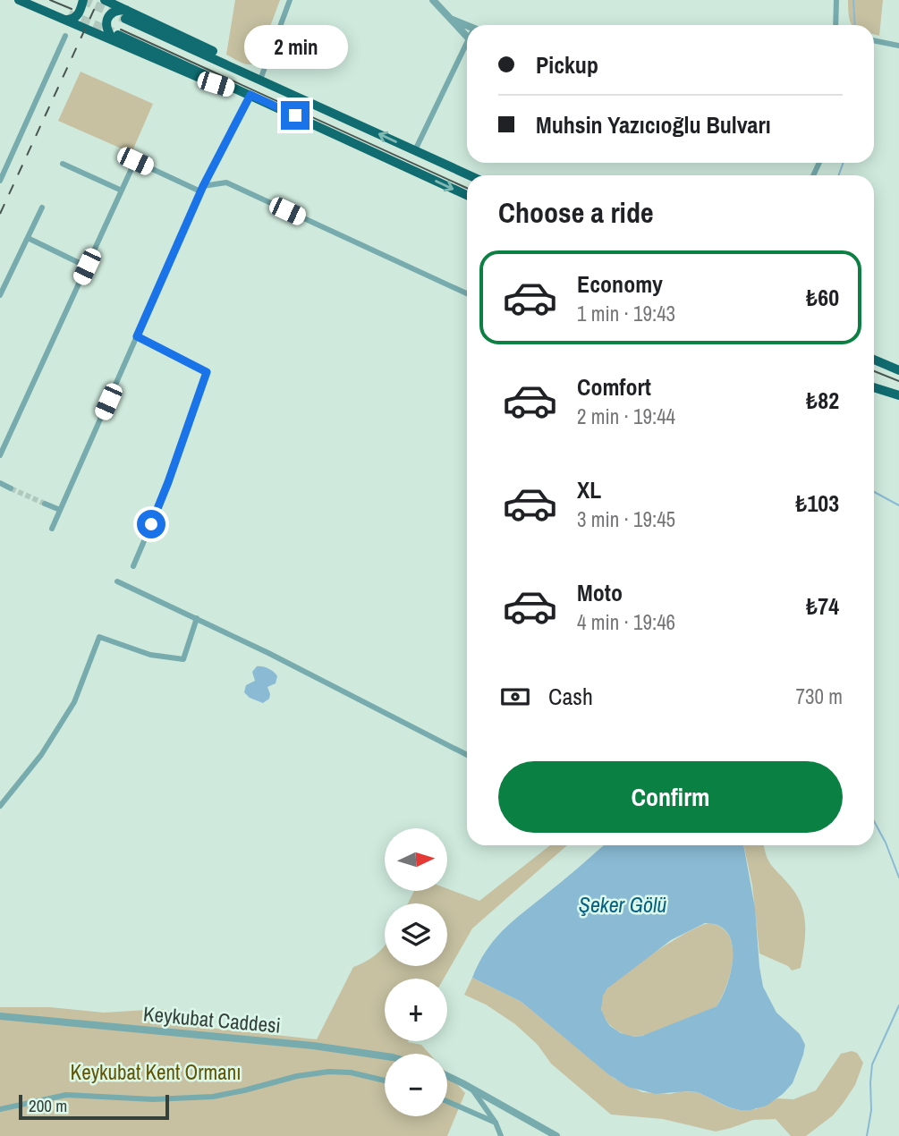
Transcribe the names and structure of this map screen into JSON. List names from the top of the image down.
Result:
{
  "streets": {
    "street": ["Keykubat Caddesi"]
  },
  "water": ["Şeker Gölü"],
  "parks": ["Keykubat Kent Ormanı"],
  "scale_bar": "200 m",
  "north": "right",
  "page": {
    "bubble": "2 min",
    "banner": ["Pickup", "Muhsin Yazıcıoğlu Bulvarı"],
    "heading": "Choose a ride",
    "list": [
      {
        "name": "Economy",
        "note": "1 min · 19:43",
        "value": "₺60"
      },
      {
        "name": "Comfort",
        "note": "2 min · 19:44",
        "value": "₺82"
      },
      {
        "name": "XL",
        "note": "3 min · 19:45",
        "value": "₺103"
      },
      {
        "name": "Moto",
        "note": "4 min · 19:46",
        "value": "₺74"
      }
    ],
    "pay": ["Cash", "730 m"],
    "buttons": "Confirm",
    "map_buttons": ["+", "−"],
    "scale": "200 m"
  }
}
